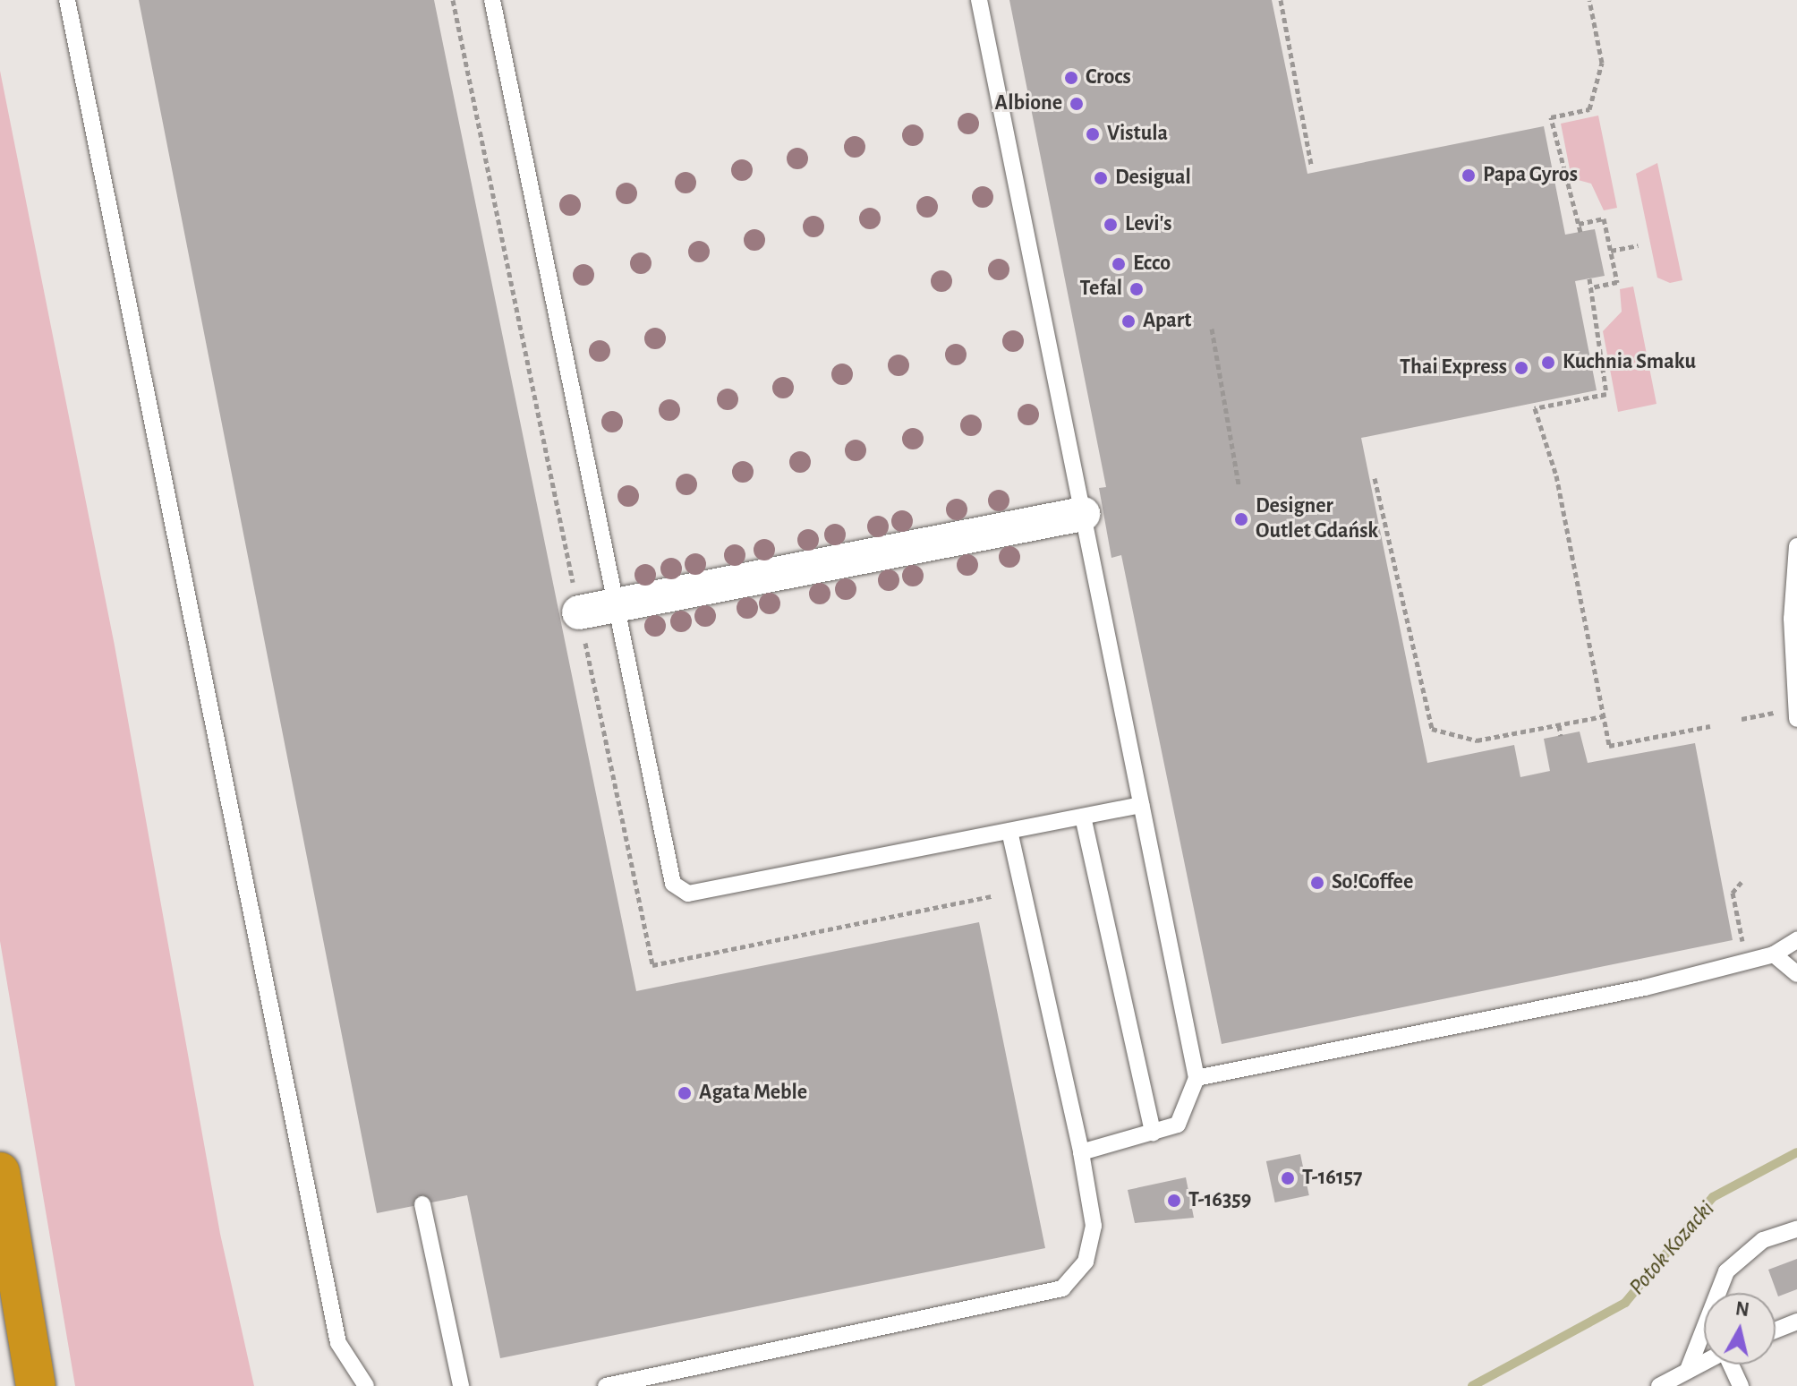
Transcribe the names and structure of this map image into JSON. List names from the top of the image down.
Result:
{
  "water": ["Potok Kozacki"],
  "places": [
    "Crocs",
    "Albione",
    "Vistula",
    "Papa Gyros",
    "Desigual",
    "Levi's",
    "Ecco",
    "Tefal",
    "Apart",
    "Kuchnia Smaku",
    "Thai Express",
    "Designer Outlet Gdańsk",
    "So!Coffee",
    "Agata Meble",
    "T-16157",
    "T-16359"
  ],
  "north": "top"
}
